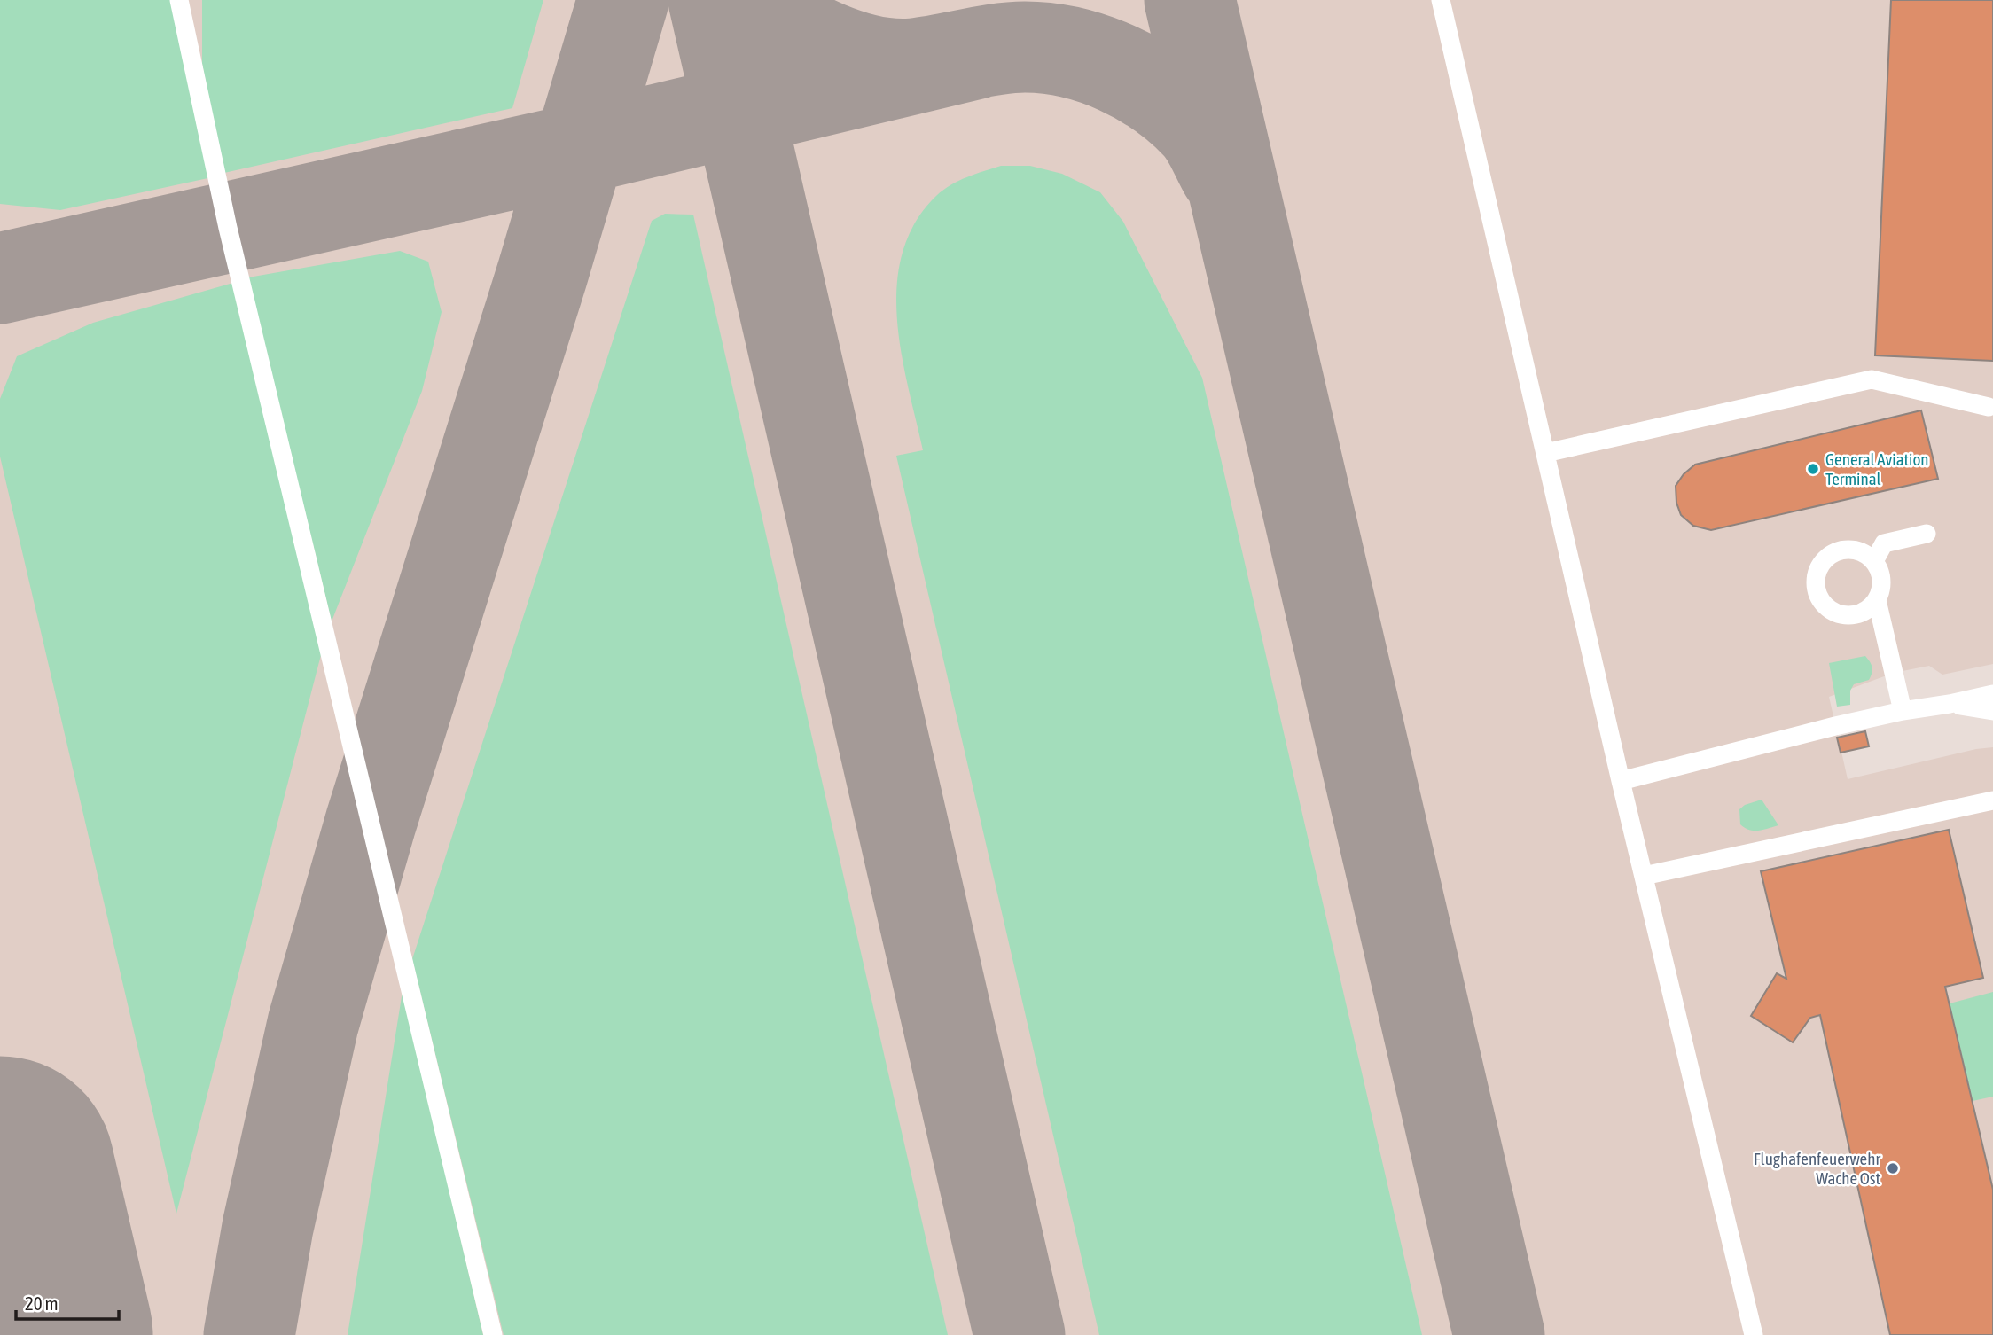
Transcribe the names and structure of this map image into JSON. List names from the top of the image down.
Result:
{
  "places": ["General Aviation Terminal", "Flughafenfeuerwehr Wache Ost"],
  "scale_bar": "20 m"
}
